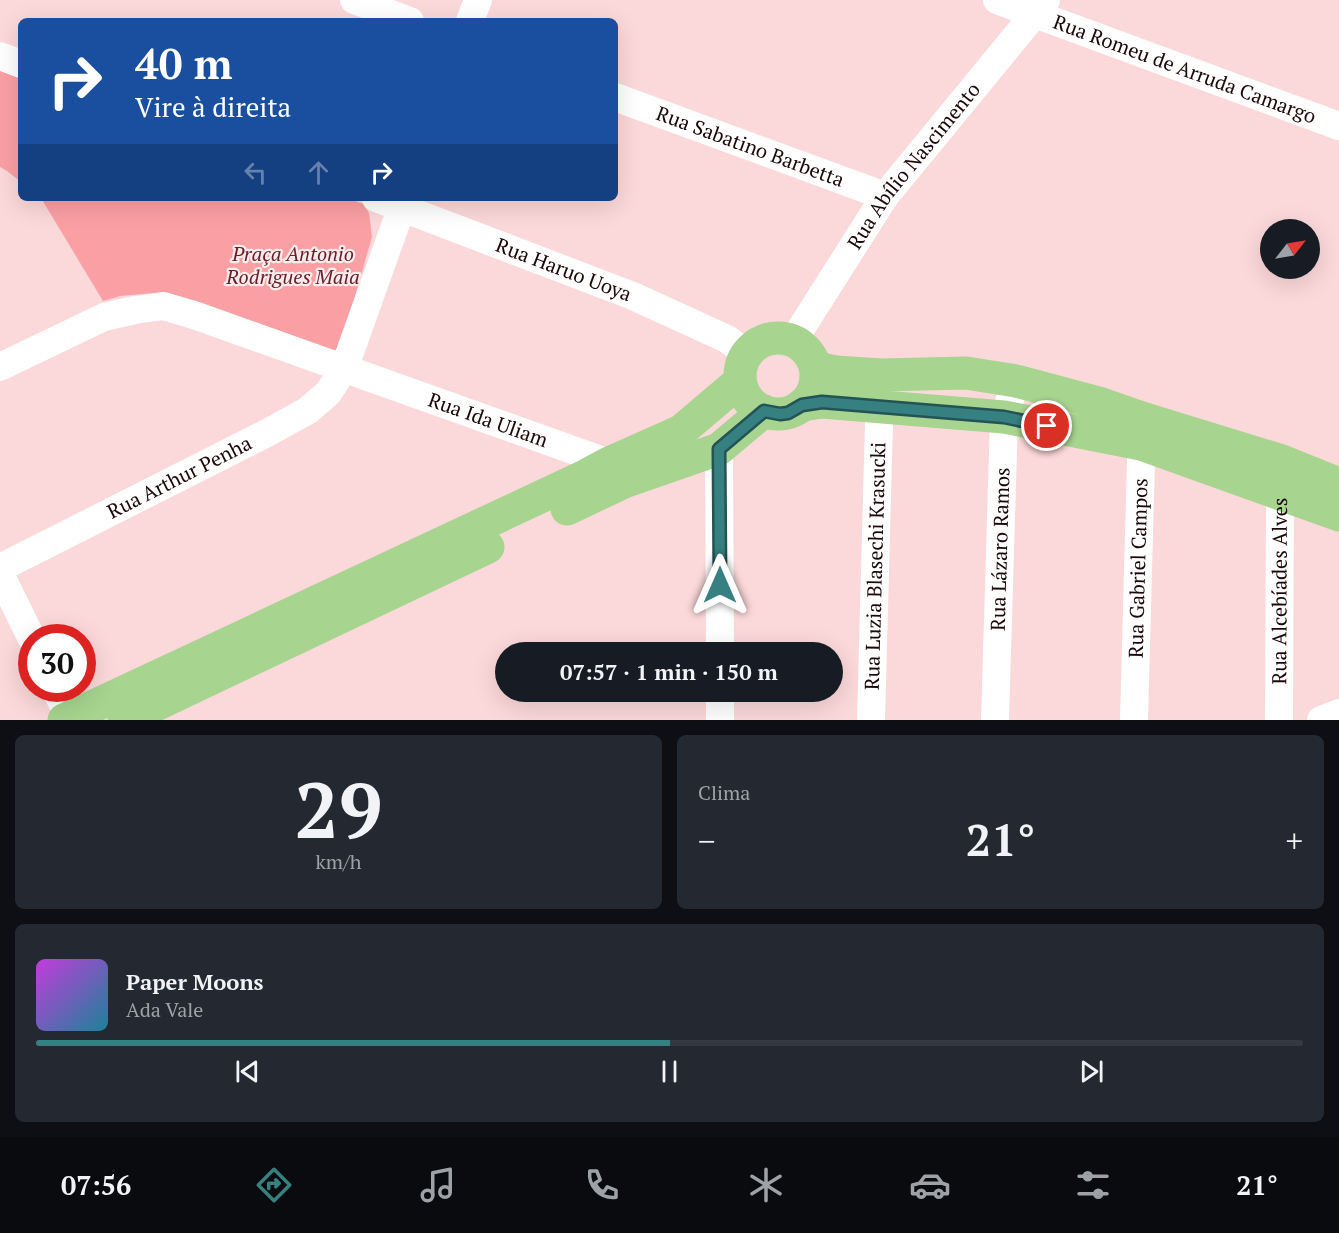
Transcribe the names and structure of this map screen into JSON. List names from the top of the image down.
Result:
{
  "streets": {
    "street": [
      "Rua Romeu de Arruda Camargo",
      "Rua Sabatino Barbetta",
      "Rua Abílio Nascimento",
      "Rua Haruo Uoya",
      "Rua Ida Uliam",
      "Rua Arthur Penha",
      "Rua Lázaro Ramos",
      "Rua Luzia Blasechi Krasucki",
      "Rua Gabriel Campos",
      "Rua Alcebíades Alves"
    ]
  },
  "crossings": [
    ["Rua Romeu de Arruda Camargo", "Rua Abílio Nascimento"],
    ["Rua Sabatino Barbetta", "Rua Abílio Nascimento"],
    ["Rua Abílio Nascimento", "Rua Haruo Uoya"],
    ["Rua Haruo Uoya", "Rua Arthur Penha"],
    ["Rua Ida Uliam", "Rua Arthur Penha"]
  ],
  "parks": ["Praça Antonio Rodrigues Maia"],
  "north": "top right",
  "page": {
    "turn": ["40 m", "Vire à direita"],
    "limit": "30",
    "trip": "07:57 · 1 min · 150 m",
    "tile": [
      ["29", "km/h"],
      "Clima"
    ],
    "heat": ["−", "21°", "+"],
    "song": ["Paper Moons", "Ada Vale"],
    "tabs": ["07:56", "21°"]
  }
}
